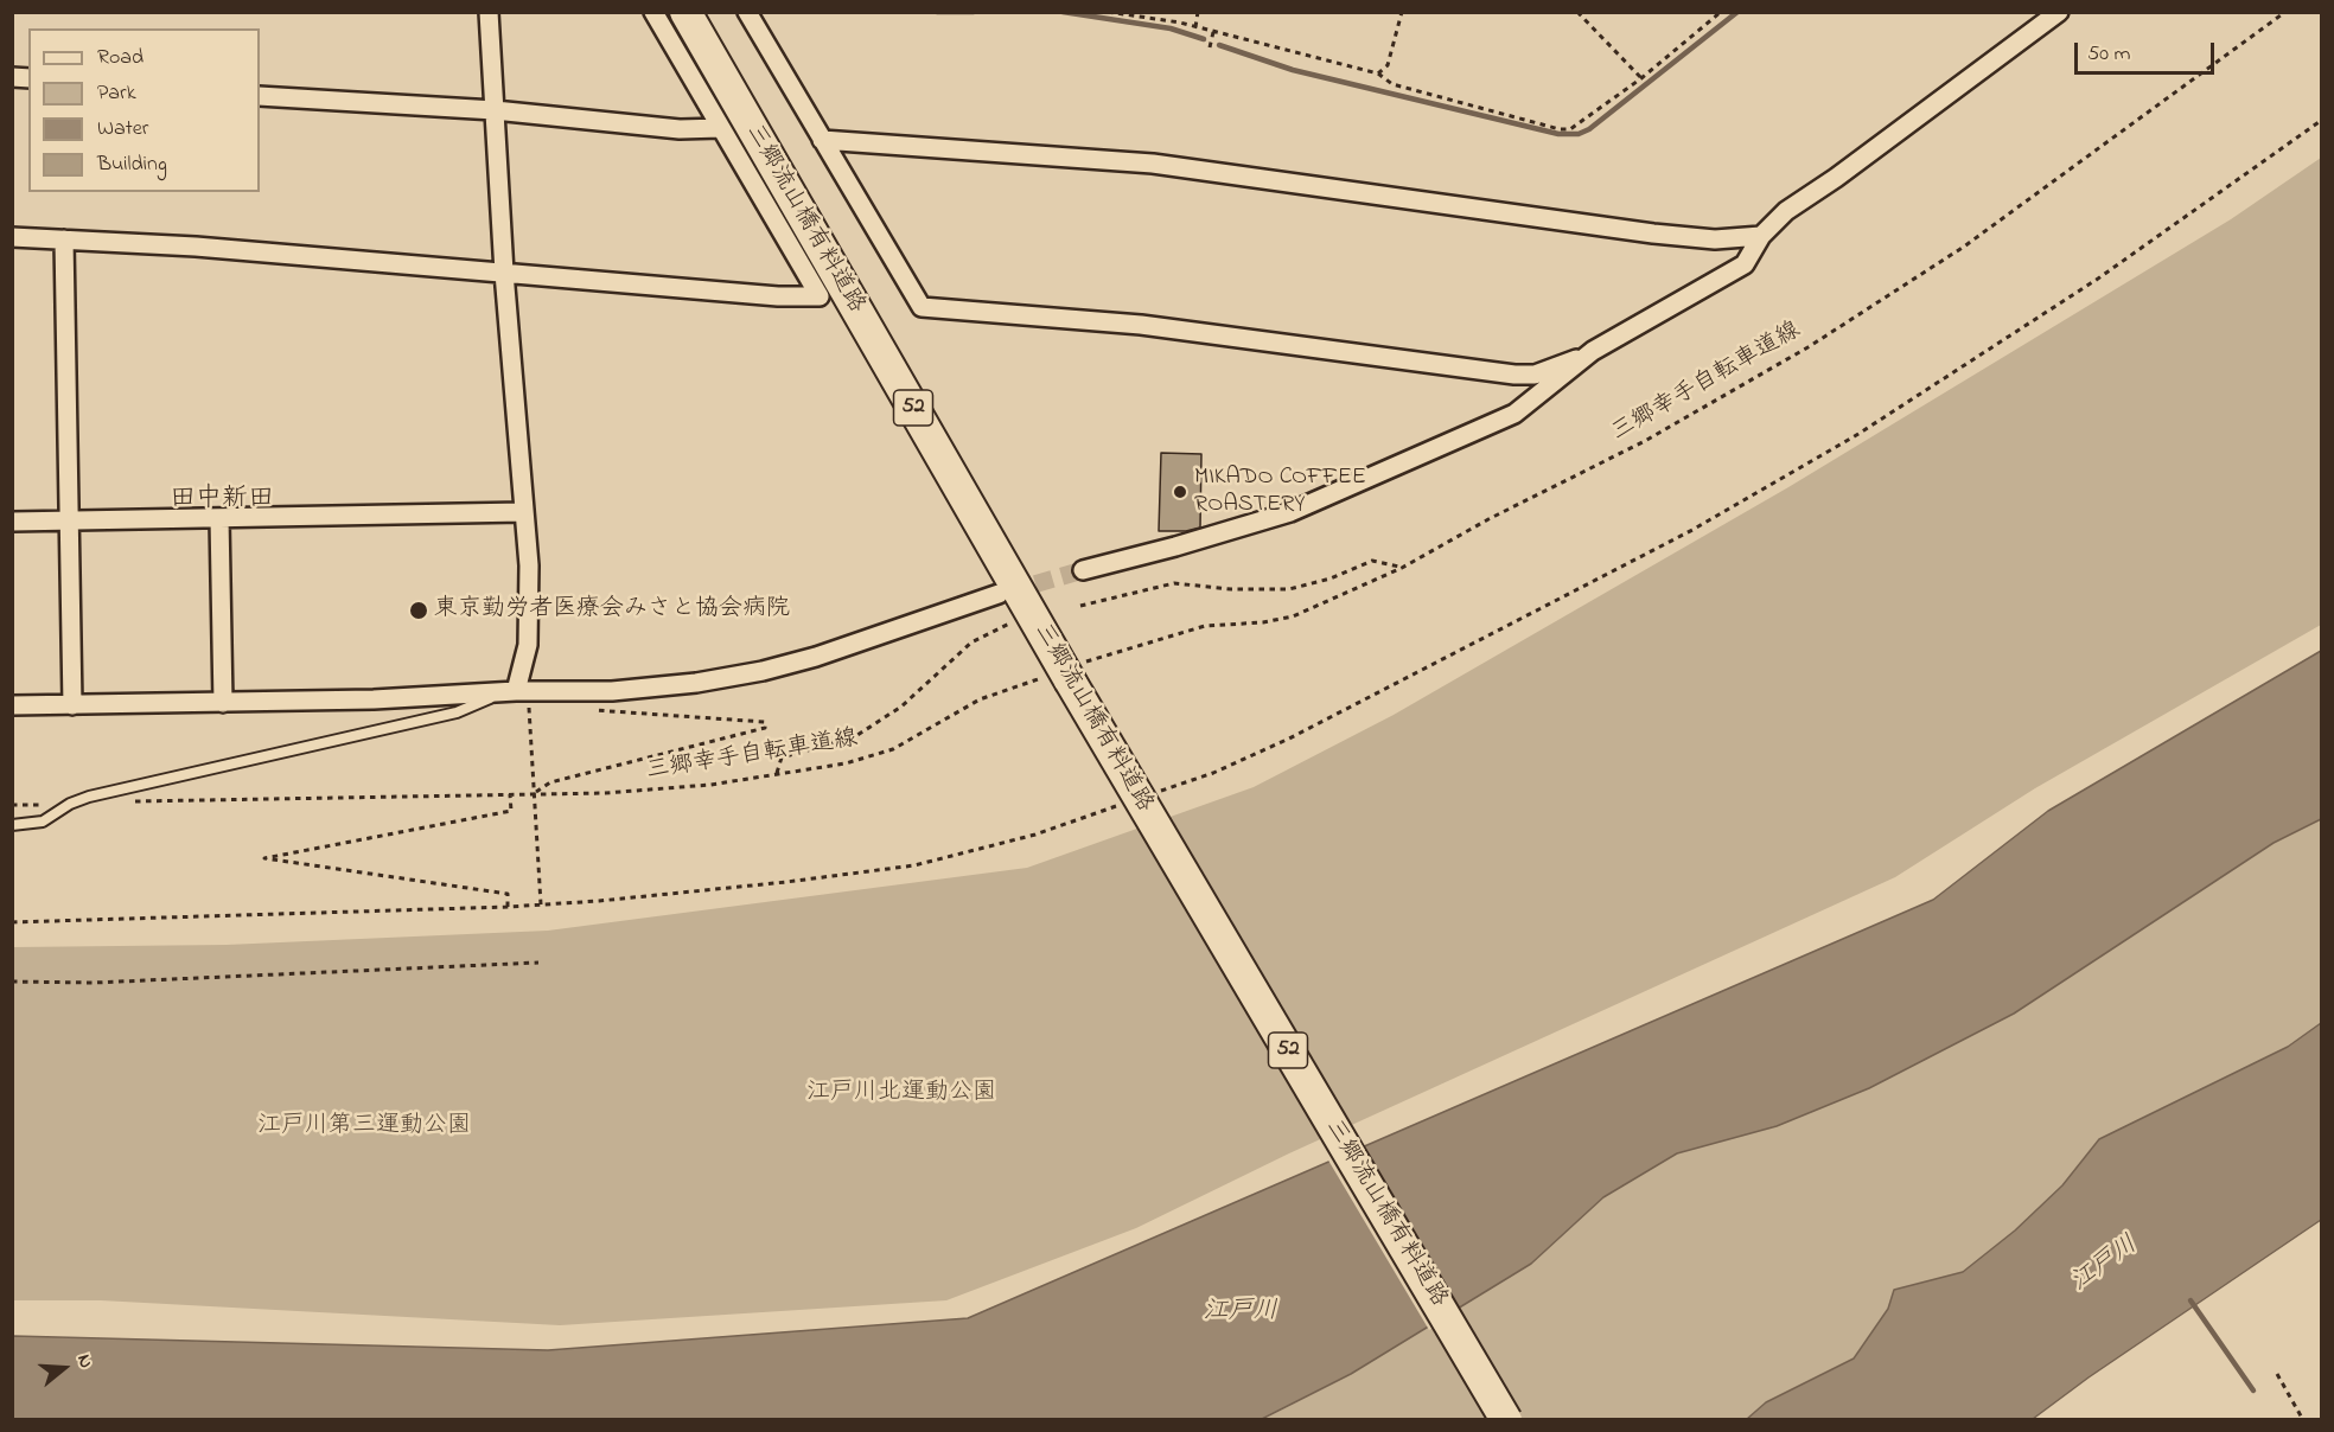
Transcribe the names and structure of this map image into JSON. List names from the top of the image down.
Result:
{
  "streets": {
    "main road": ["三郷流山橋有料道路", "52"],
    "path": ["三郷幸手自転車道線"]
  },
  "crossings": [
    ["三郷流山橋有料道路", "三郷幸手自転車道線"]
  ],
  "districts": ["田中新田"],
  "water": ["江戸川"],
  "parks": ["江戸川北運動公園", "江戸川第三運動公園"],
  "places": ["MIKADO COFFEE ROASTERY", "東京勤労者医療会みさと協会病院"],
  "legend": [
    "Road",
    "Park",
    "Water",
    "Building"
  ],
  "scale_bar": "50 m",
  "north": "right"
}
